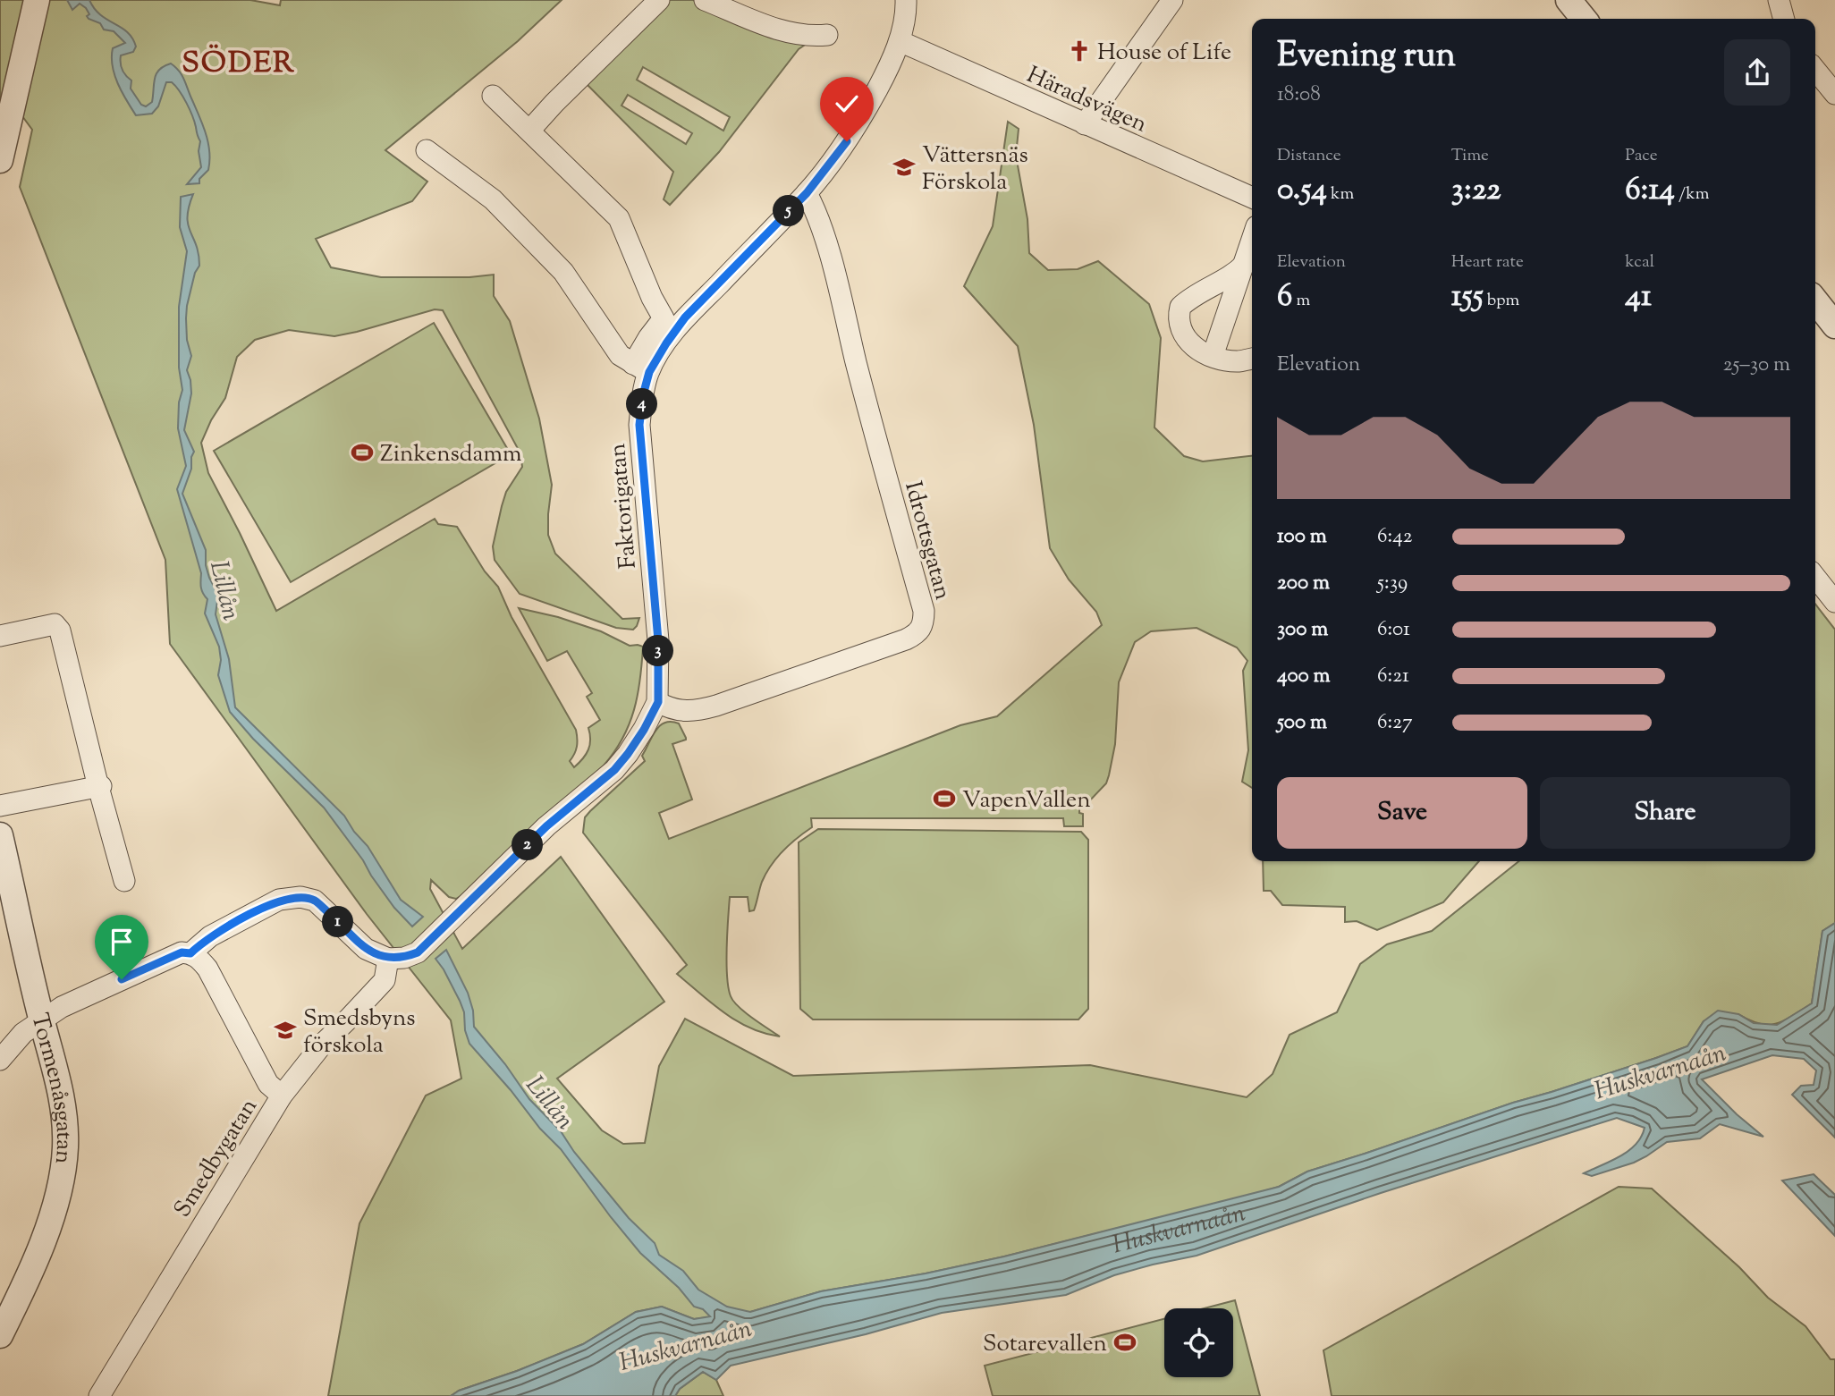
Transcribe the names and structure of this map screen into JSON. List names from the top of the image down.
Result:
{
  "streets": {
    "street": [
      "Häradsvägen",
      "Faktorigatan",
      "Idrottsgatan",
      "Tormenåsgatan",
      "Smedbygatan"
    ]
  },
  "crossings": [
    ["Häradsvägen", "Faktorigatan"],
    ["Faktorigatan", "Idrottsgatan"],
    ["Faktorigatan", "Smedbygatan"]
  ],
  "districts": ["SÖDER"],
  "water": ["Lillån", "Huskvarnaån"],
  "places": {
    "church": ["House of Life"],
    "school or university": ["Vättersnäs Förskola", "Smedsbyns förskola"],
    "sports": ["Zinkensdamm", "VapenVallen", "Sotarevallen"]
  },
  "page": {
    "heading": ["Evening run", "18:08"],
    "stats": [
      ["Distance", "0.54 km"],
      ["Time", "3:22"],
      ["Pace", "6:14 /km"],
      ["Elevation", "6 m"],
      ["Heart rate", "155 bpm"],
      ["kcal", "41"]
    ],
    "pins": [
      "5",
      "4",
      "3",
      "2",
      "1"
    ],
    "chart": ["Elevation", "25–30 m"],
    "list": [
      {
        "name": "100 m",
        "note": "6:42"
      },
      {
        "name": "200 m",
        "note": "5:39"
      },
      {
        "name": "300 m",
        "note": "6:01"
      },
      {
        "name": "400 m",
        "note": "6:21"
      },
      {
        "name": "500 m",
        "note": "6:27"
      }
    ],
    "buttons": ["Save", "Share"]
  }
}
